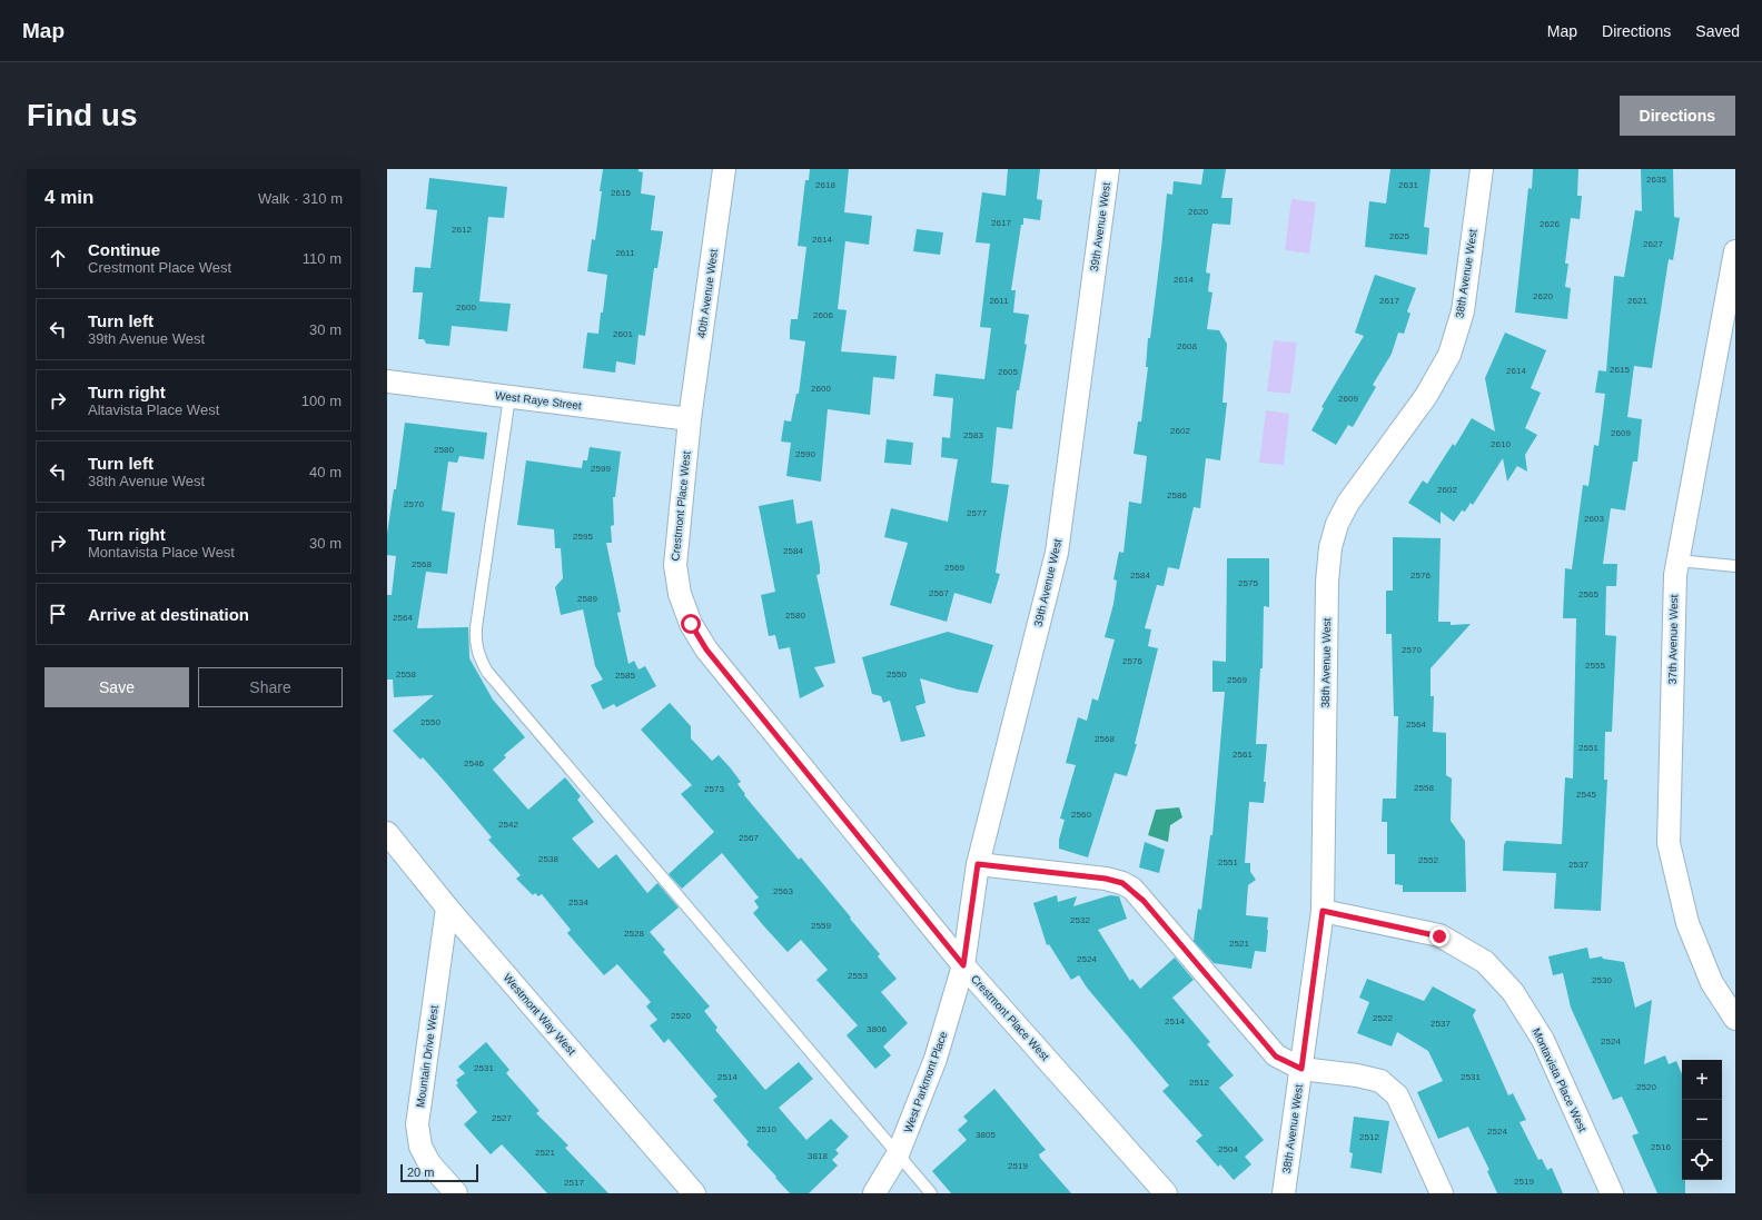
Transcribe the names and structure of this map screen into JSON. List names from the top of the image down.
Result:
{
  "streets": {
    "street": [
      "39th Avenue West",
      "38th Avenue West",
      "40th Avenue West",
      "West Raye Street",
      "Crestmont Place West",
      "37th Avenue West",
      "Westmont Way West",
      "Mountain Drive West",
      "Montavista Place West",
      "West Parkmont Place"
    ]
  },
  "crossings": [
    ["39th Avenue West", "Crestmont Place West"],
    ["39th Avenue West", "West Parkmont Place"],
    ["38th Avenue West", "Montavista Place West"],
    ["40th Avenue West", "West Raye Street"],
    ["40th Avenue West", "Crestmont Place West"],
    ["West Raye Street", "Crestmont Place West"],
    ["Crestmont Place West", "West Parkmont Place"],
    ["Westmont Way West", "Mountain Drive West"]
  ],
  "house_numbers": [
    "2635",
    "2618",
    "2631",
    "2615",
    "2620",
    "2617",
    "2626",
    "2612",
    "2625",
    "2614",
    "2627",
    "2611",
    "2614",
    "2620",
    "2611",
    "2617",
    "2621",
    "2600",
    "2606",
    "2601",
    "2608",
    "2615",
    "2614",
    "2605",
    "2600",
    "2609",
    "2602",
    "2609",
    "2583",
    "2610",
    "2580",
    "2590",
    "2599",
    "2602",
    "2586",
    "2570",
    "2577",
    "2603",
    "2595",
    "2584",
    "2568",
    "2569",
    "2584",
    "2576",
    "2575",
    "2567",
    "2565",
    "2589",
    "2580",
    "2564",
    "2570",
    "2576",
    "2555",
    "2558",
    "2550",
    "2585",
    "2569",
    "2550",
    "2564",
    "2568",
    "2551",
    "2561",
    "2546",
    "2558",
    "2573",
    "2545",
    "2560",
    "2542",
    "2567",
    "2538",
    "2552",
    "2551",
    "2537",
    "2563",
    "2534",
    "2532",
    "2559",
    "2528",
    "2521",
    "2524",
    "2553",
    "2530",
    "2520",
    "2522",
    "2514",
    "2537",
    "3806",
    "2524",
    "2531",
    "2514",
    "2531",
    "2512",
    "2520",
    "2527",
    "2510",
    "2524",
    "3805",
    "2512",
    "2516",
    "2504",
    "2521",
    "3818",
    "2519",
    "2519",
    "2517"
  ],
  "scale_bar": "20 m",
  "page": {
    "header": "Map",
    "nav": ["Map", "Directions", "Saved"],
    "buttons": [
      "Directions",
      ["Save", "Share"]
    ],
    "title": "Find us",
    "heading": ["4 min", "Walk · 310 m"],
    "list": [
      ["Continue", "Crestmont Place West", "110 m"],
      ["Turn left", "39th Avenue West", "30 m"],
      ["Turn right", "Altavista Place West", "100 m"],
      ["Turn left", "38th Avenue West", "40 m"],
      ["Turn right", "Montavista Place West", "30 m"],
      "Arrive at destination"
    ],
    "map_buttons": ["+", "−"],
    "scale": "20 m"
  }
}
